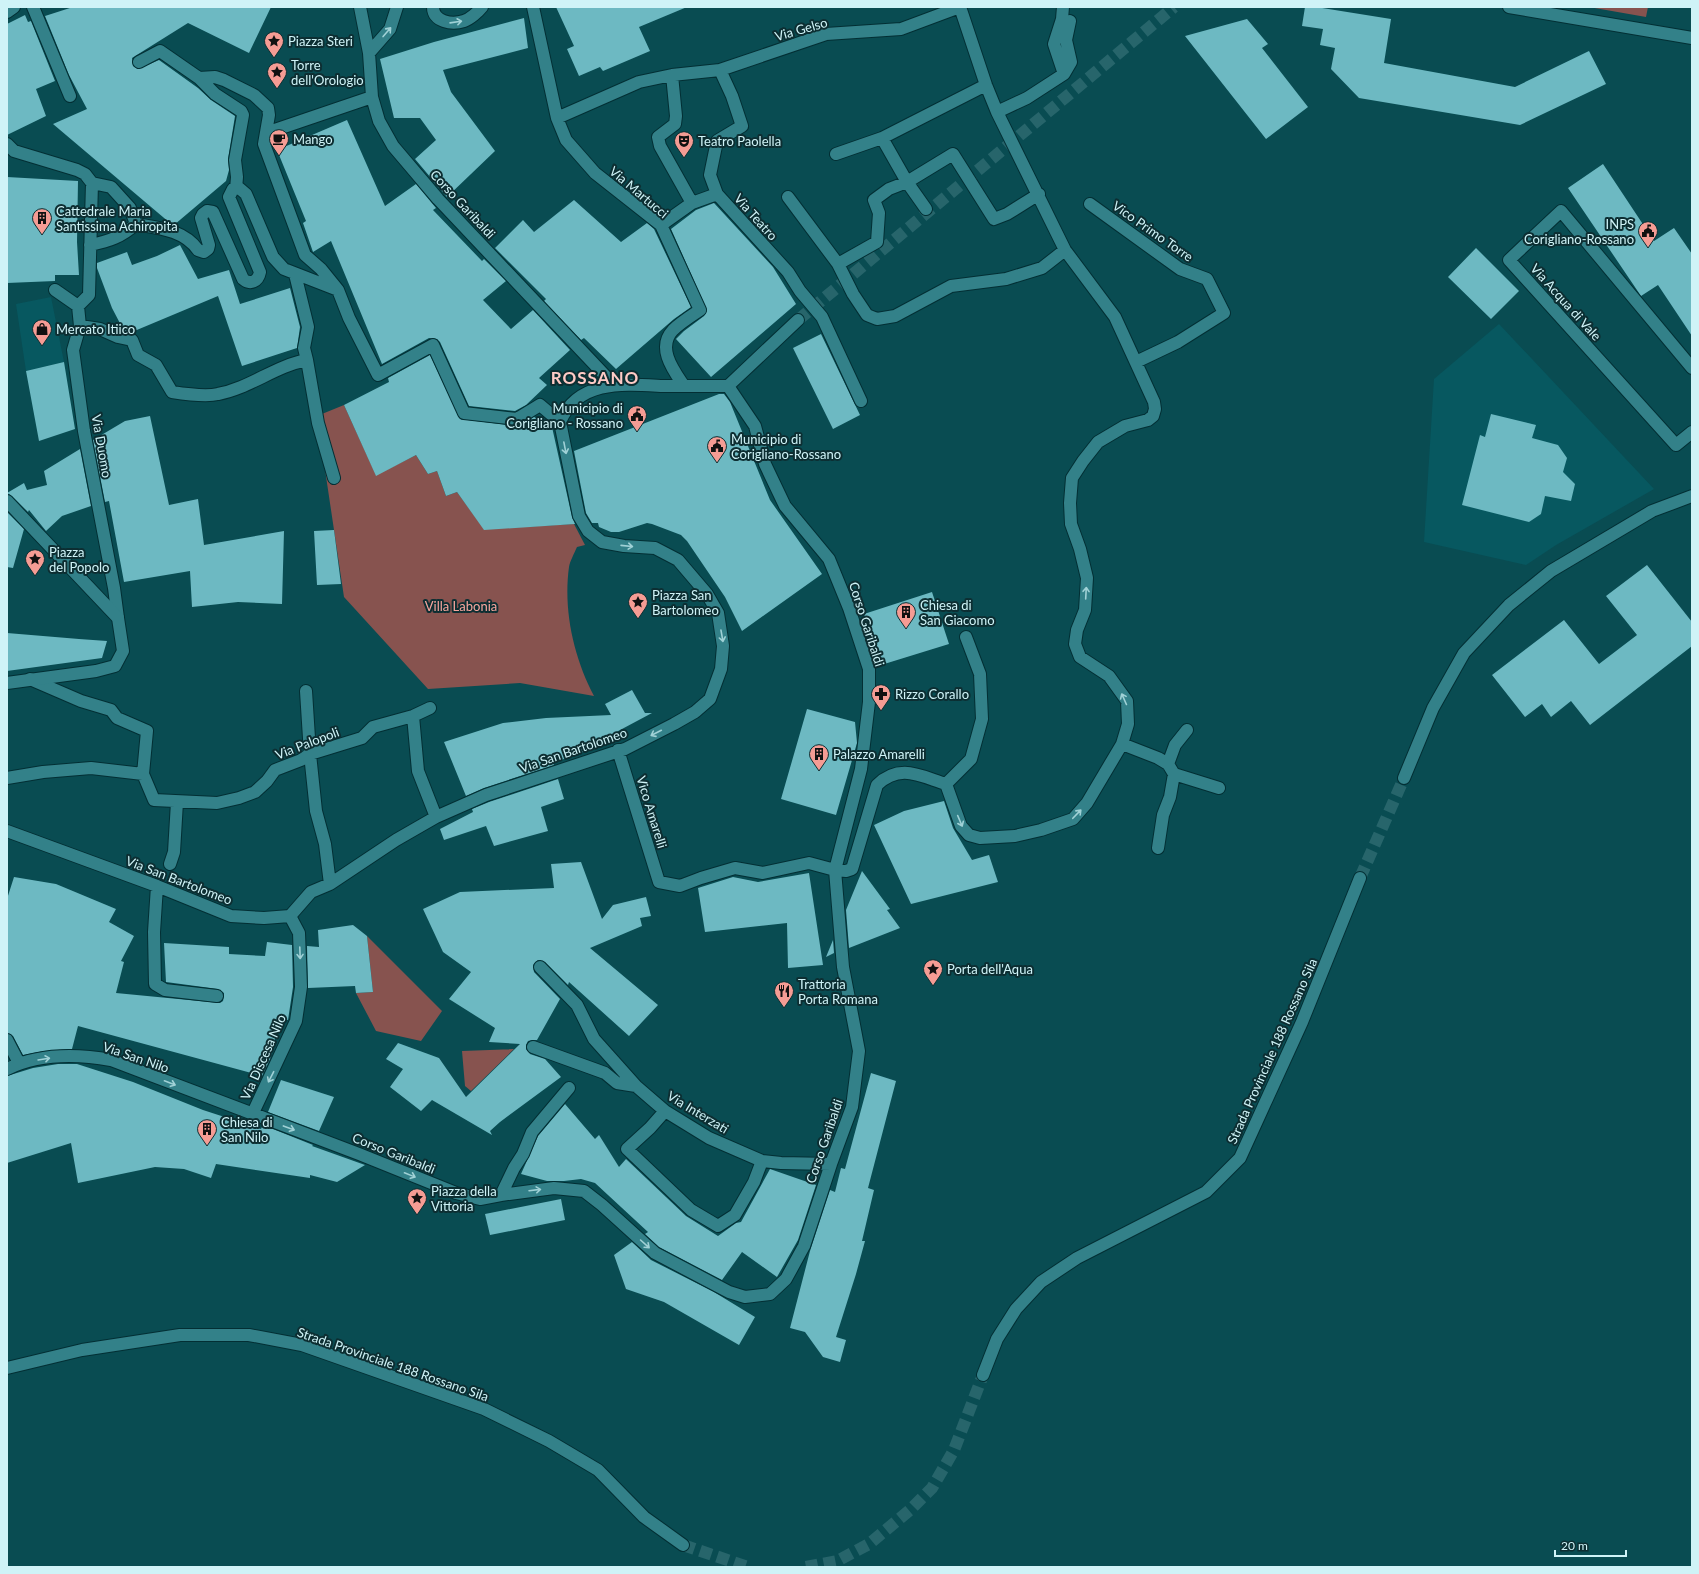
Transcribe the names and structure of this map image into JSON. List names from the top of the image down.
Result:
{
  "streets": {
    "street": [
      "Via Gelso",
      "Via Martucci",
      "Corso Garibaldi",
      "Via Teatro",
      "Vico Primo Torre",
      "Via Acqua di Vale",
      "Via Duomo",
      "Via Palopoli",
      "Via San Bartolomeo",
      "Vico Amarelli",
      "Strada Provinciale 188 Rossano Sila",
      "Via San Nilo",
      "Via Discesa Nilo",
      "Via Interzati"
    ]
  },
  "crossings": [
    ["Via Gelso", "Via Martucci"],
    ["Via Martucci", "Via Teatro"],
    ["Corso Garibaldi", "Vico Amarelli"],
    ["Corso Garibaldi", "Via San Nilo"],
    ["Corso Garibaldi", "Via Discesa Nilo"],
    ["Corso Garibaldi", "Via Interzati"],
    ["Via Duomo", "Via Palopoli"],
    ["Via San Bartolomeo", "Vico Amarelli"],
    ["Via San Bartolomeo", "Via Discesa Nilo"],
    ["Via San Nilo", "Via Discesa Nilo"]
  ],
  "one_way": ["Via San Nilo", "Via Discesa Nilo"],
  "districts": ["ROSSANO"],
  "parks": ["Villa Labonia"],
  "places": {
    "place": [
      "Piazza Steri",
      "Torre dell'Orologio",
      "Piazza del Popolo",
      "Piazza San Bartolomeo",
      "Porta dell'Aqua",
      "Piazza della Vittoria"
    ],
    "cafe": ["Mango"],
    "theatre": ["Teatro Paolella"],
    "building": [
      "Cattedrale Maria Santissima Achiropita",
      "Chiesa di San Giacomo",
      "Palazzo Amarelli",
      "Chiesa di San Nilo"
    ],
    "public building": ["INPS Corigliano-Rossano", "Municipio di Corigliano - Rossano", "Municipio di Corigliano-Rossano"],
    "shop": ["Mercato Itiico"],
    "pharmacy": ["Rizzo Corallo"],
    "restaurant": ["Trattoria Porta Romana"]
  },
  "scale_bar": "20 m"
}
